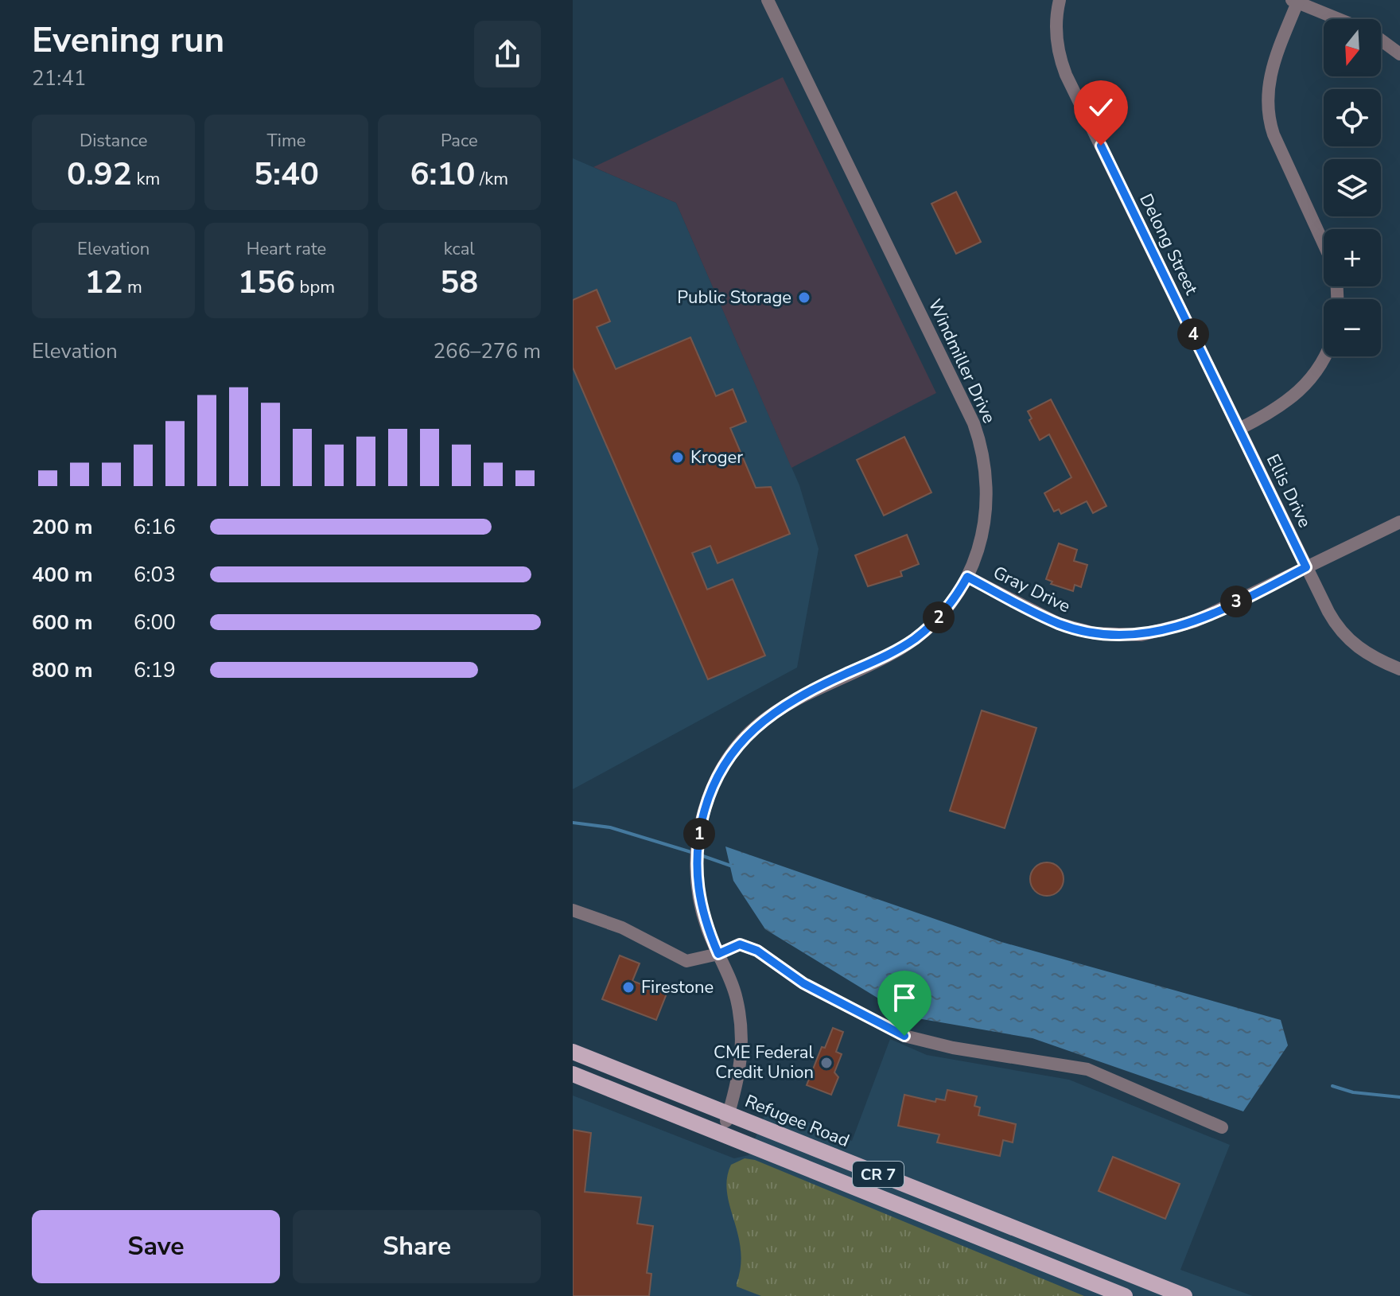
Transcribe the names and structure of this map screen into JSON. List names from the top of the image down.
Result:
{
  "streets": {
    "main road": ["Refugee Road", "CR 7"],
    "street": [
      "Delong Street",
      "Windmiller Drive",
      "Ellis Drive",
      "Gray Drive"
    ]
  },
  "crossings": [
    ["Delong Street", "Ellis Drive"],
    ["Windmiller Drive", "Gray Drive"],
    ["Windmiller Drive", "Refugee Road"],
    ["Ellis Drive", "Gray Drive"]
  ],
  "places": [
    "Public Storage",
    "Kroger",
    "Firestone",
    "CME Federal Credit Union"
  ],
  "north": "bottom",
  "page": {
    "heading": ["Evening run", "21:41"],
    "map_buttons": ["+", "−"],
    "stats": [
      ["Distance", "0.92 km"],
      ["Time", "5:40"],
      ["Pace", "6:10 /km"],
      ["Elevation", "12 m"],
      ["Heart rate", "156 bpm"],
      ["kcal", "58"]
    ],
    "pins": [
      "4",
      "3",
      "2",
      "1"
    ],
    "chart": ["Elevation", "266–276 m"],
    "list": [
      {
        "name": "200 m",
        "note": "6:16"
      },
      {
        "name": "400 m",
        "note": "6:03"
      },
      {
        "name": "600 m",
        "note": "6:00"
      },
      {
        "name": "800 m",
        "note": "6:19"
      }
    ],
    "buttons": ["Save", "Share"]
  }
}
